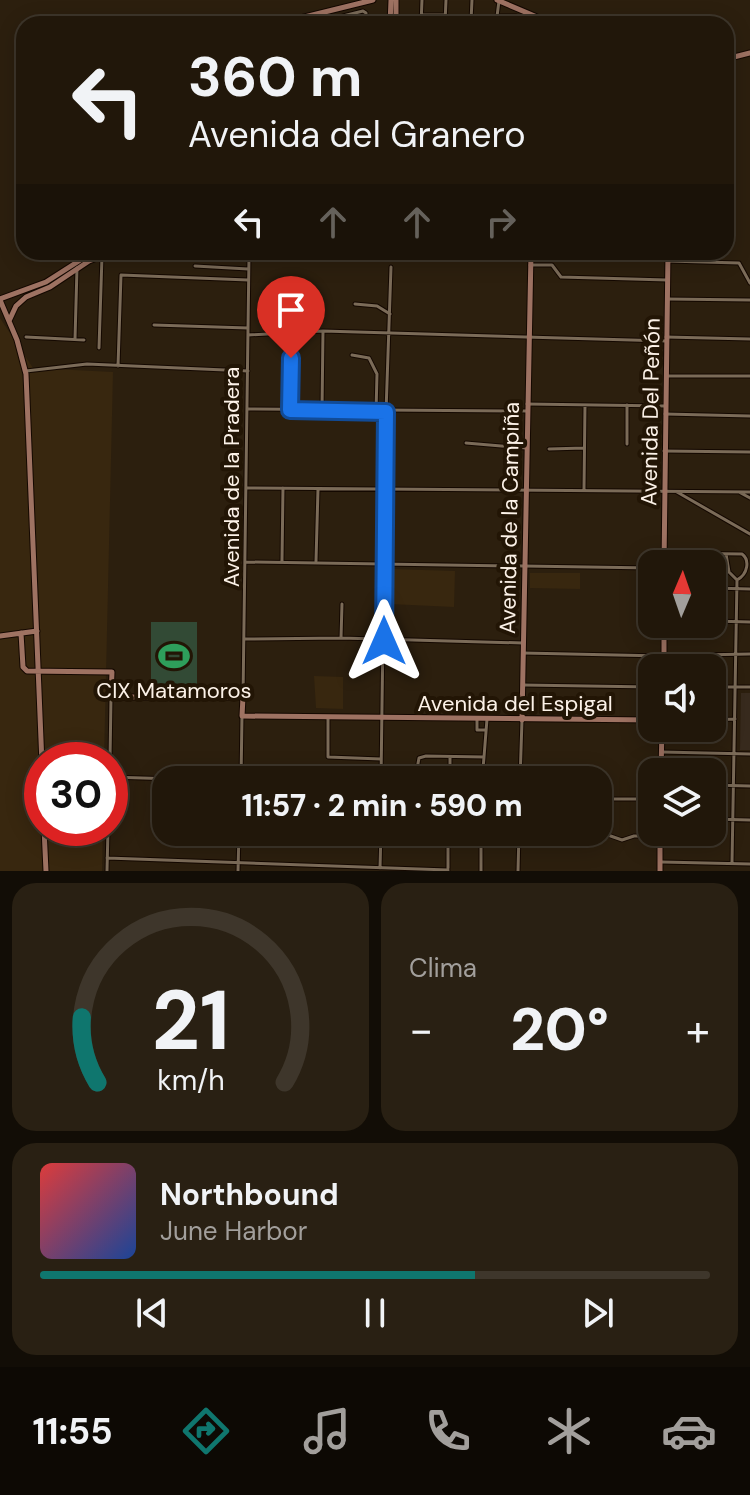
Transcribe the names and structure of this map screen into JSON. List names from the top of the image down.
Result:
{
  "streets": {
    "street": [
      "Avenida Del Peñón",
      "Avenida de la Pradera",
      "Avenida de la Campiña",
      "Avenida del Espigal"
    ]
  },
  "crossings": [
    ["Avenida de la Campiña", "Avenida del Espigal"]
  ],
  "places": {
    "sports": ["CIX Matamoros"]
  },
  "north": "top",
  "page": {
    "turn": ["360 m", "Avenida del Granero"],
    "limit": "30",
    "trip": "11:57 · 2 min · 590 m",
    "tile": "Clima",
    "heat": ["−", "20°", "+"],
    "song": ["Northbound", "June Harbor"],
    "tabs": "11:55",
    "gauge": ["21", "km/h"]
  }
}
